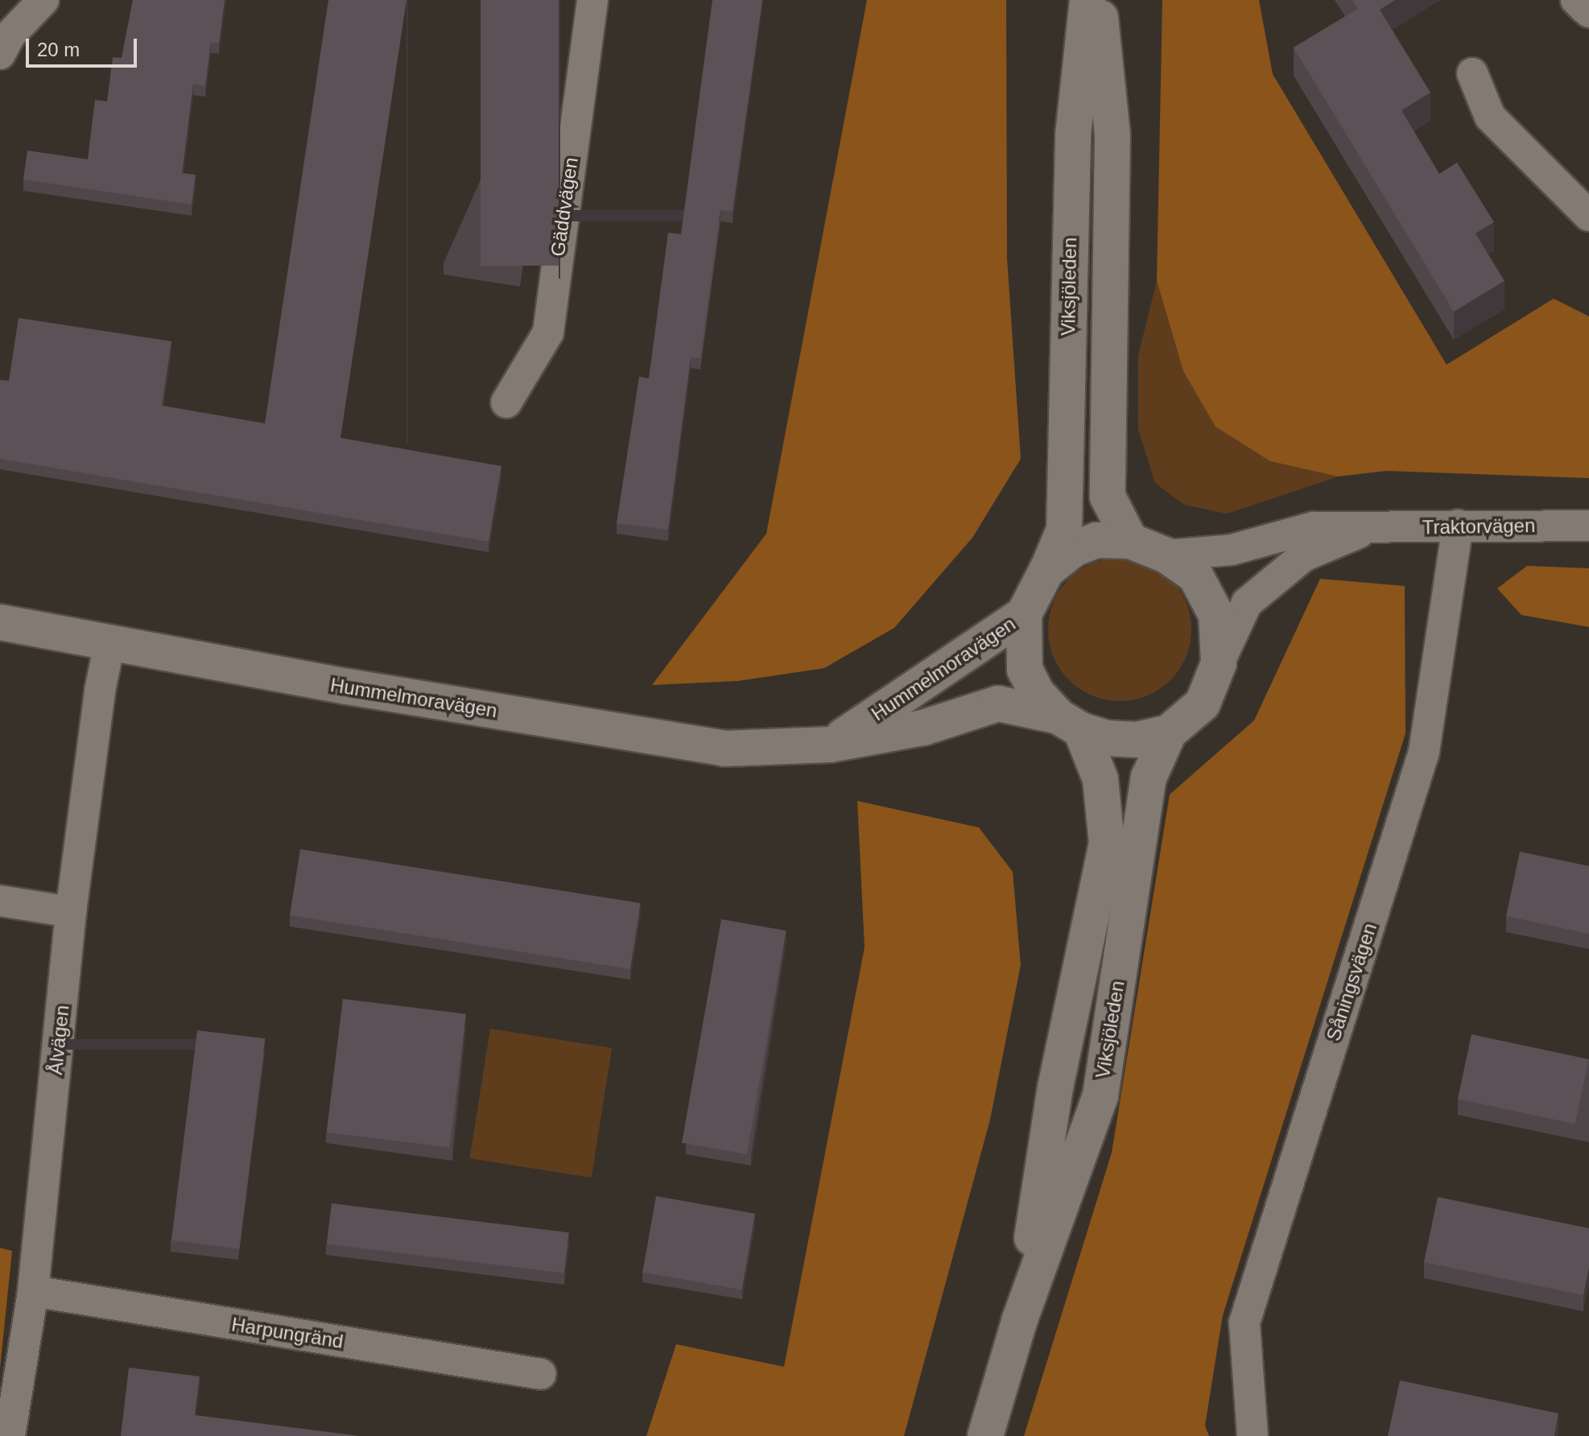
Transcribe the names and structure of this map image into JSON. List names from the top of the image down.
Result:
{
  "streets": {
    "main road": ["Viksjöleden", "Hummelmoravägen"],
    "street": [
      "Gäddvägen",
      "Traktorvägen",
      "Såningsvägen",
      "Ålvägen",
      "Harpungränd"
    ]
  },
  "crossings": [
    ["Viksjöleden", "Traktorvägen"],
    ["Viksjöleden", "Hummelmoravägen"],
    ["Traktorvägen", "Hummelmoravägen"],
    ["Traktorvägen", "Såningsvägen"],
    ["Hummelmoravägen", "Ålvägen"],
    ["Ålvägen", "Harpungränd"]
  ],
  "scale_bar": "20 m"
}
